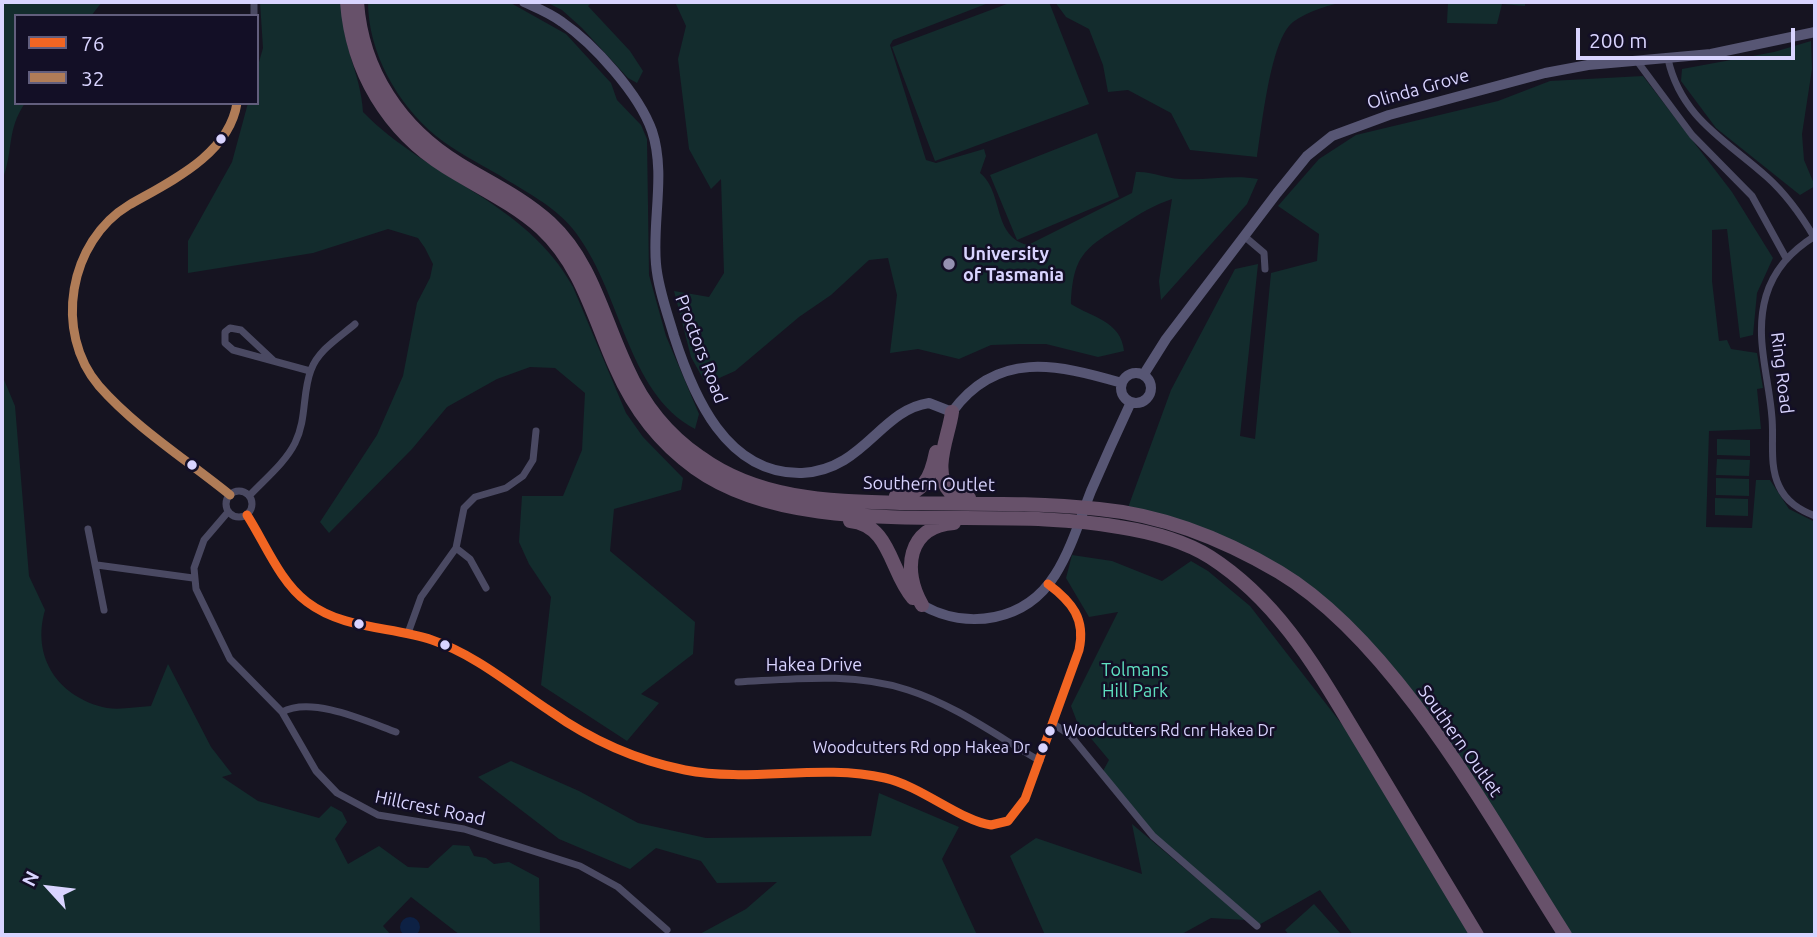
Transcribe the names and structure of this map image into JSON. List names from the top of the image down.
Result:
{
  "streets": {
    "highway": ["Southern Outlet"],
    "main road": ["Olinda Grove", "Proctors Road"],
    "street": ["Ring Road", "Hakea Drive", "Hillcrest Road"]
  },
  "parks": ["Tolmans Hill Park"],
  "places": ["University of Tasmania", "Woodcutters Rd cnr Hakea Dr", "Woodcutters Rd opp Hakea Dr"],
  "lines": ["transit line 32", "transit line 76"],
  "legend": ["76", "32"],
  "scale_bar": "200 m",
  "north": "top left"
}
